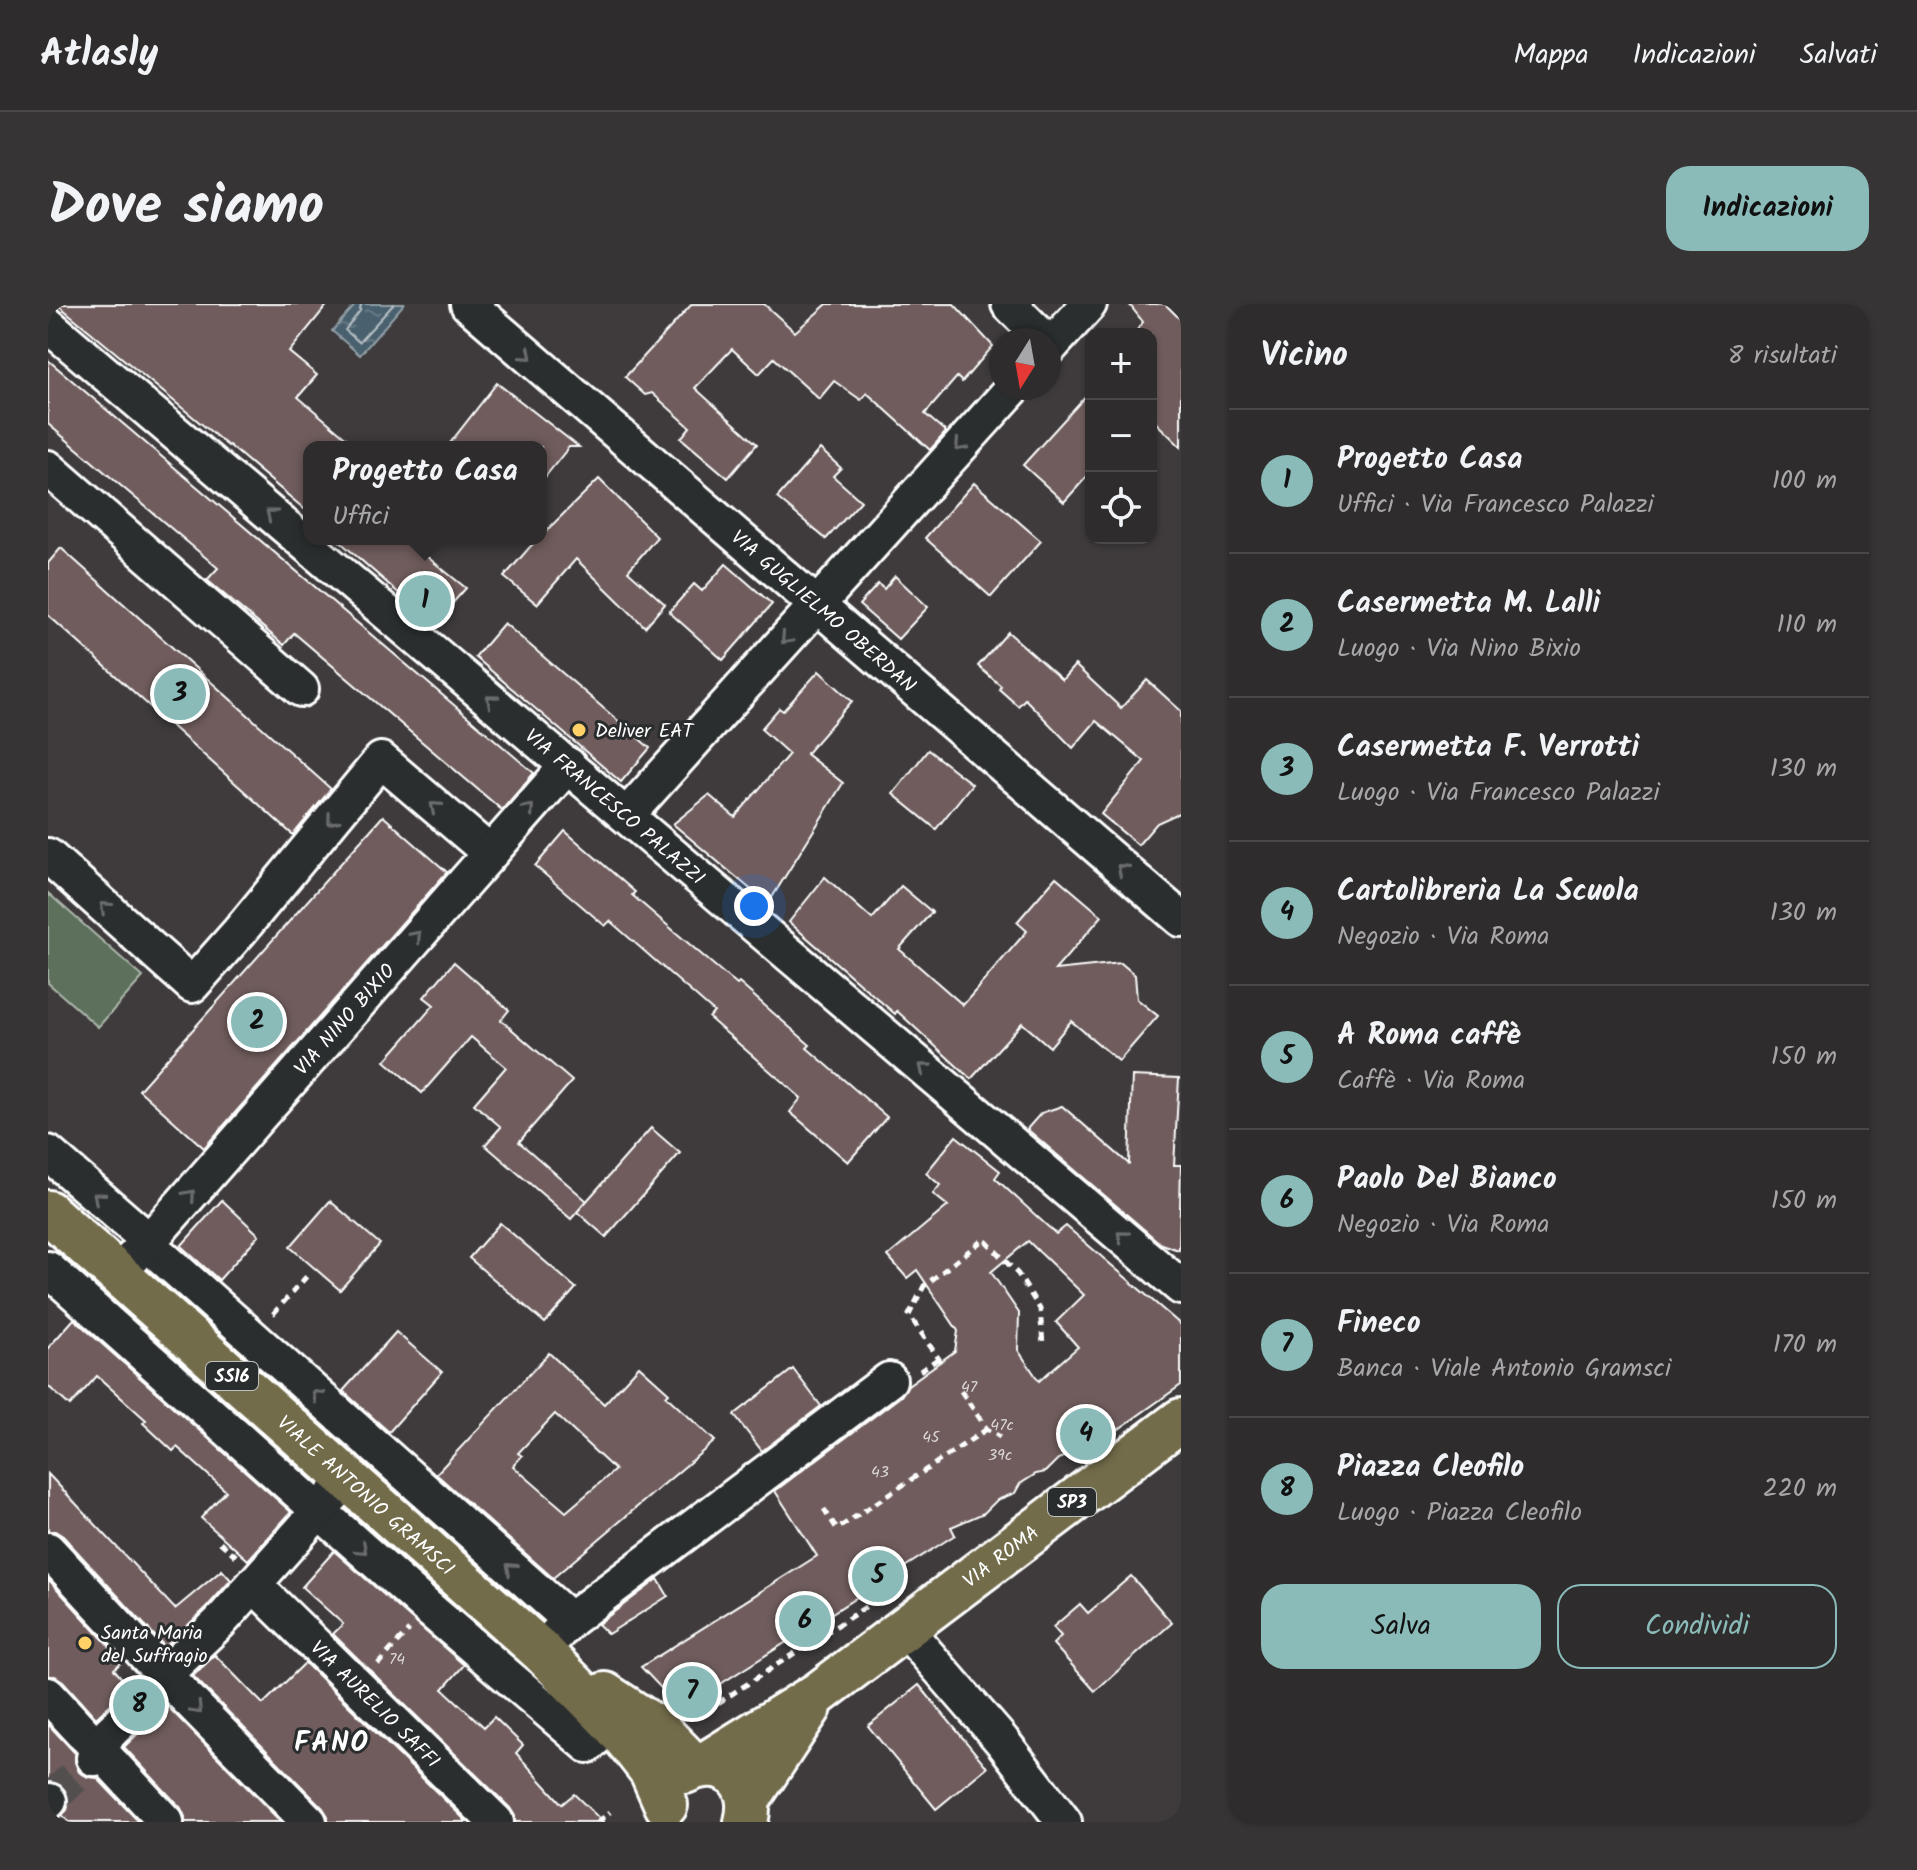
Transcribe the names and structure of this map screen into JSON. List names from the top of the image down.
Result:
{
  "streets": {
    "main road": [
      "SS16",
      "VIALE ANTONIO GRAMSCI",
      "SP3",
      "VIA ROMA"
    ],
    "street": [
      "VIA GUGLIELMO OBERDAN",
      "VIA FRANCESCO PALAZZI",
      "VIA NINO BIXIO",
      "VIA AURELIO SAFFI"
    ]
  },
  "crossings": [
    ["VIA FRANCESCO PALAZZI", "VIA NINO BIXIO"],
    ["VIA NINO BIXIO", "VIALE ANTONIO GRAMSCI"],
    ["SS16", "VIALE ANTONIO GRAMSCI"],
    ["SS16", "VIA ROMA"],
    ["VIALE ANTONIO GRAMSCI", "VIA ROMA"]
  ],
  "one_way": ["VIA FRANCESCO PALAZZI", "VIA NINO BIXIO"],
  "districts": ["FANO"],
  "places": ["Deliver EAT", "Santa Maria del Suffragio"],
  "house_numbers": [
    "47",
    "47c",
    "45",
    "39c",
    "43",
    "74"
  ],
  "north": "bottom",
  "page": {
    "header": "Atlasly",
    "nav": ["Mappa", "Indicazioni", "Salvati"],
    "title": "Dove siamo",
    "buttons": [
      "Indicazioni",
      ["Salva", "Condividi"]
    ],
    "heading": ["Vicino", "8 risultati"],
    "map_buttons": ["+", "−"],
    "list": [
      {
        "mark": "1",
        "name": "Progetto Casa",
        "note": "Uffici · Via Francesco Palazzi",
        "value": "100 m"
      },
      {
        "mark": "2",
        "name": "Casermetta M. Lalli",
        "note": "Luogo · Via Nino Bixio",
        "value": "110 m"
      },
      {
        "mark": "3",
        "name": "Casermetta F. Verrotti",
        "note": "Luogo · Via Francesco Palazzi",
        "value": "130 m"
      },
      {
        "mark": "4",
        "name": "Cartolibreria La Scuola",
        "note": "Negozio · Via Roma",
        "value": "130 m"
      },
      {
        "mark": "5",
        "name": "A Roma caffè",
        "note": "Caffè · Via Roma",
        "value": "150 m"
      },
      {
        "mark": "6",
        "name": "Paolo Del Bianco",
        "note": "Negozio · Via Roma",
        "value": "150 m"
      },
      {
        "mark": "7",
        "name": "Fineco",
        "note": "Banca · Viale Antonio Gramsci",
        "value": "170 m"
      },
      {
        "mark": "8",
        "name": "Piazza Cleofilo",
        "note": "Luogo · Piazza Cleofilo",
        "value": "220 m"
      }
    ],
    "popup": ["Progetto Casa", "Uffici"],
    "pins": [
      "1",
      "3",
      "2",
      "4",
      "5",
      "6",
      "7",
      "8"
    ]
  }
}
